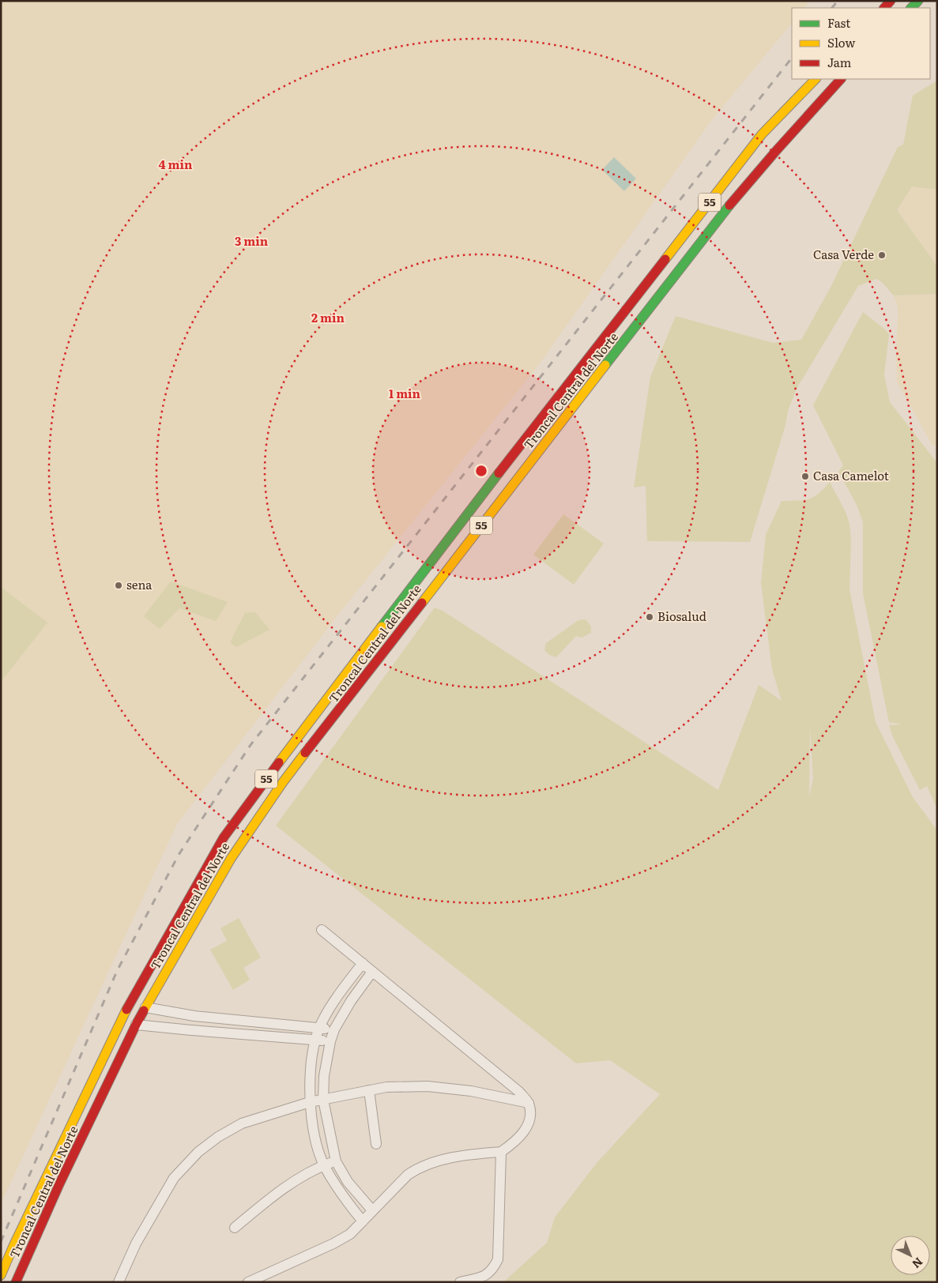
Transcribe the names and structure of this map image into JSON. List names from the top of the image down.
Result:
{
  "streets": {
    "highway": ["55", "Troncal Central del Norte"]
  },
  "places": [
    "Casa Verde",
    "Casa Camelot",
    "sena",
    "Biosalud"
  ],
  "legend": ["Fast", "Slow", "Jam"],
  "north": "bottom right",
  "rings": [
    "4 min",
    "3 min",
    "2 min",
    "1 min"
  ]
}
